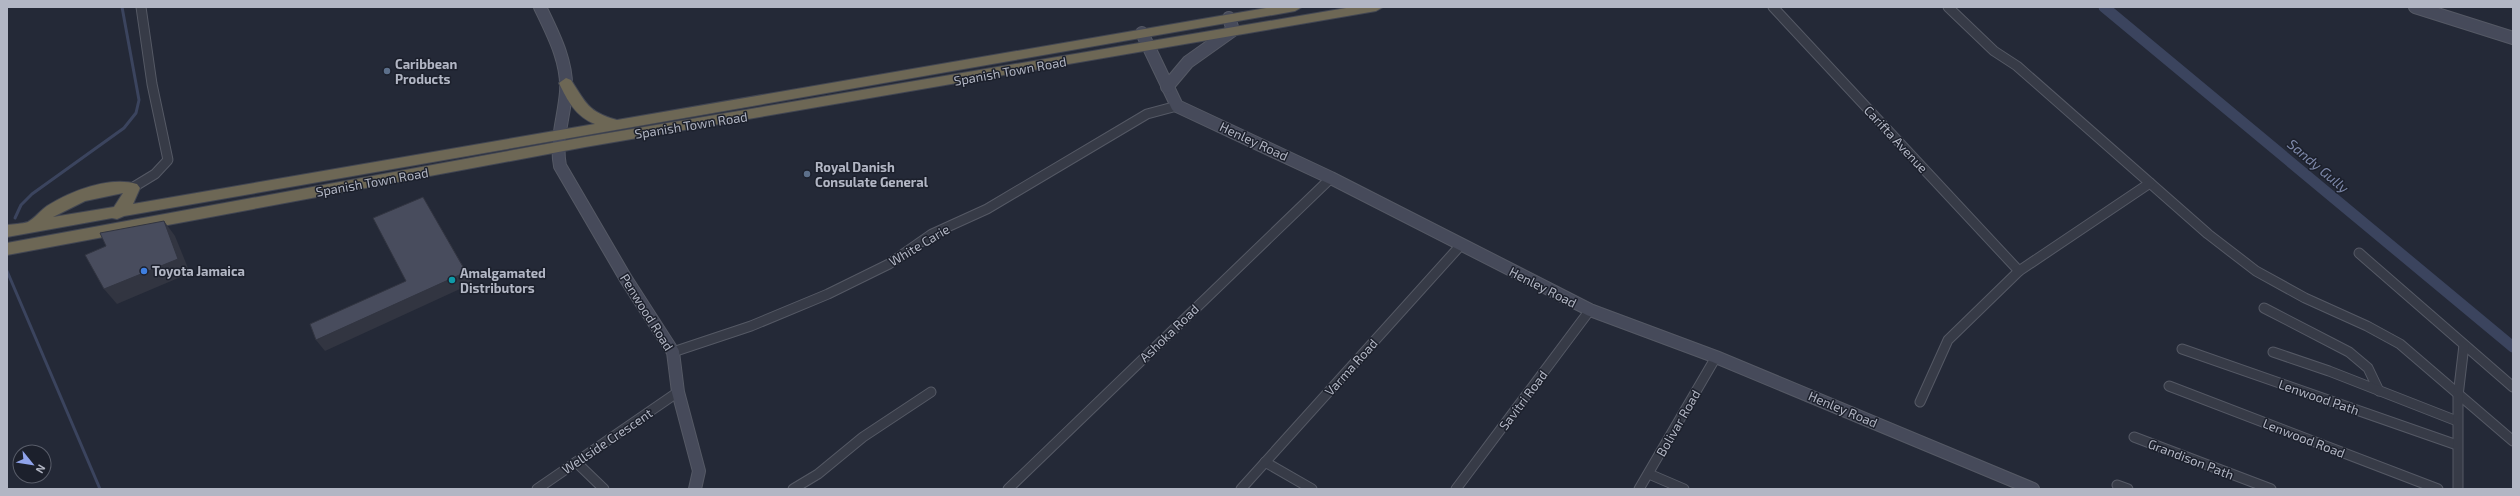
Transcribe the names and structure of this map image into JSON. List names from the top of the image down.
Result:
{
  "streets": {
    "highway": ["Spanish Town Road"],
    "street": [
      "Carifta Avenue",
      "Henley Road",
      "White Carie",
      "Penwood Road",
      "Ashoka Road",
      "Varma Road",
      "Lenwood Path",
      "Savitri Road",
      "Bolivar Road",
      "Lenwood Road",
      "Wellside Crescent",
      "Grandison Path"
    ]
  },
  "crossings": [
    ["Spanish Town Road", "Penwood Road"],
    ["Henley Road", "White Carie"],
    ["Henley Road", "Ashoka Road"],
    ["Henley Road", "Varma Road"],
    ["Henley Road", "Savitri Road"],
    ["Henley Road", "Bolivar Road"],
    ["White Carie", "Penwood Road"],
    ["Penwood Road", "Wellside Crescent"]
  ],
  "water": ["Sandy Gully"],
  "places": [
    "Caribbean Products",
    "Royal Danish Consulate General",
    "Toyota Jamaica",
    "Amalgamated Distributors"
  ],
  "north": "bottom right"
}
